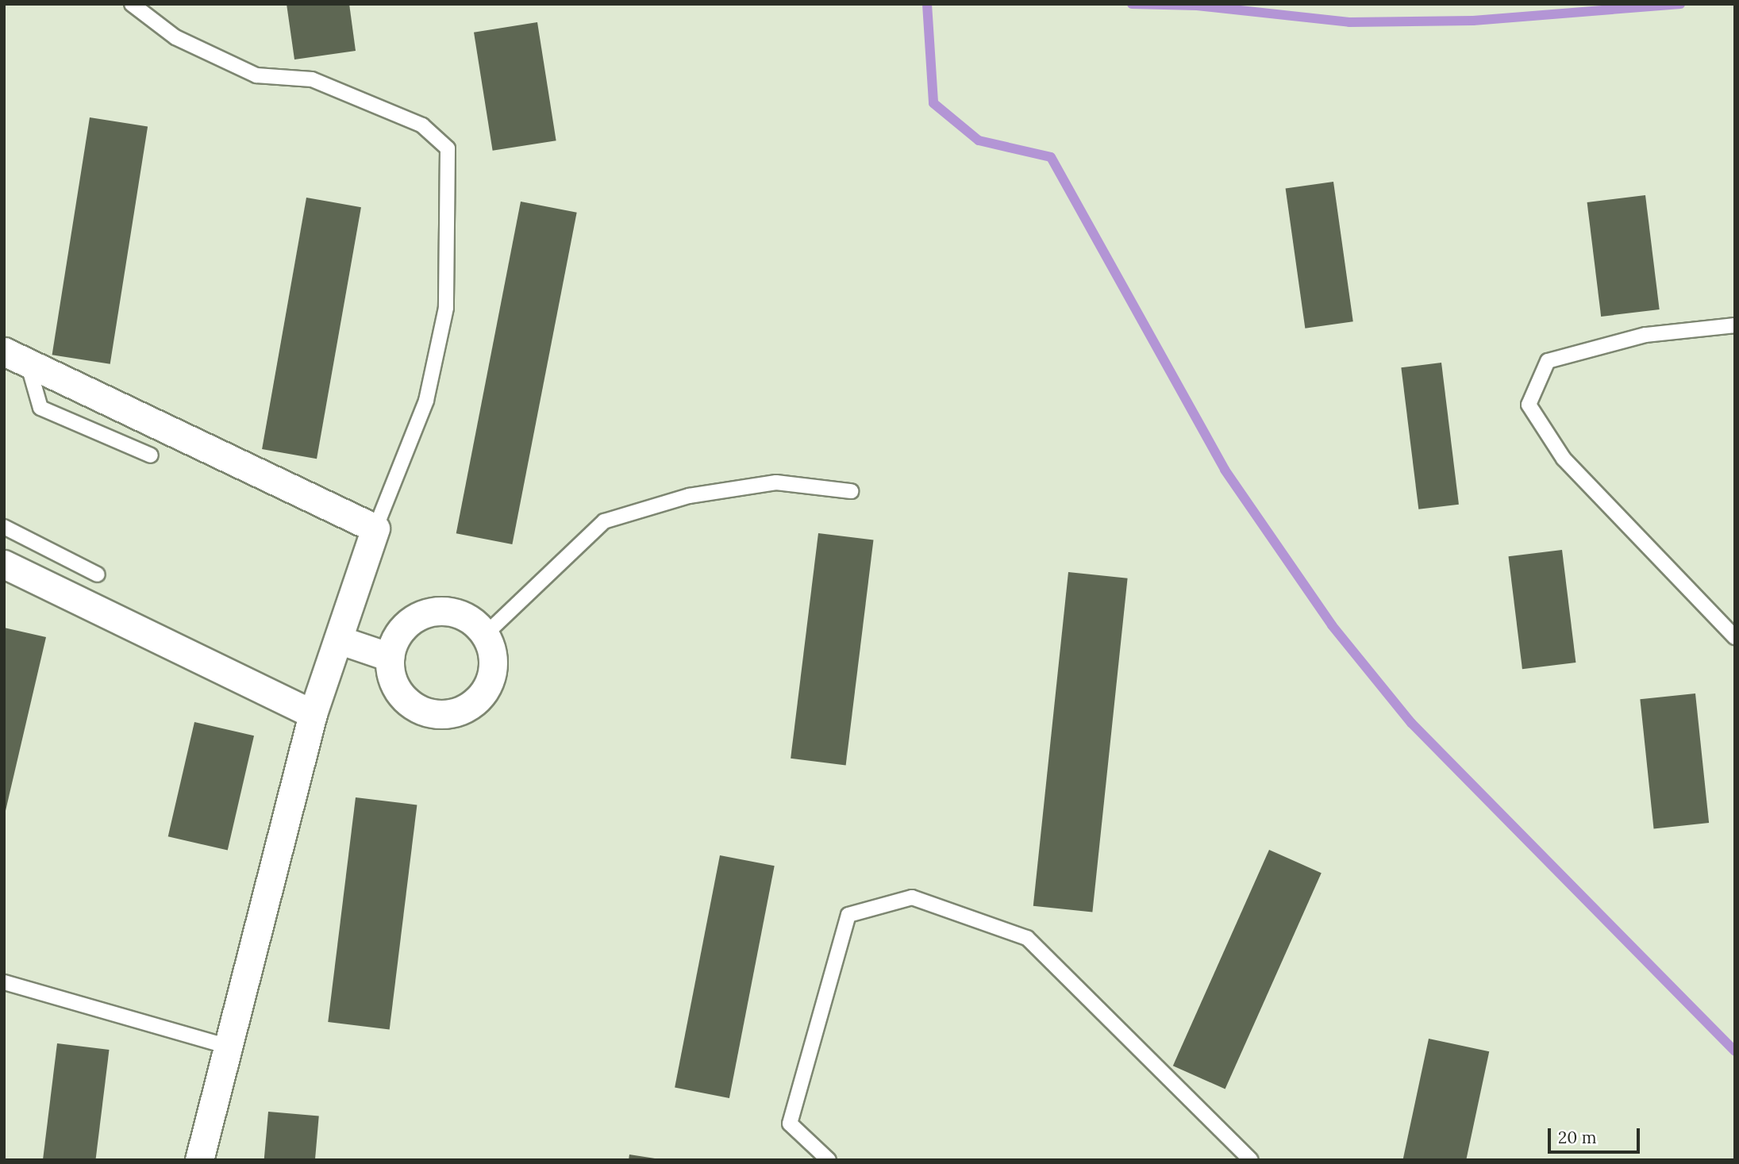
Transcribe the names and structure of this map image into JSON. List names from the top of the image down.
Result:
{
  "scale_bar": "20 m"
}
